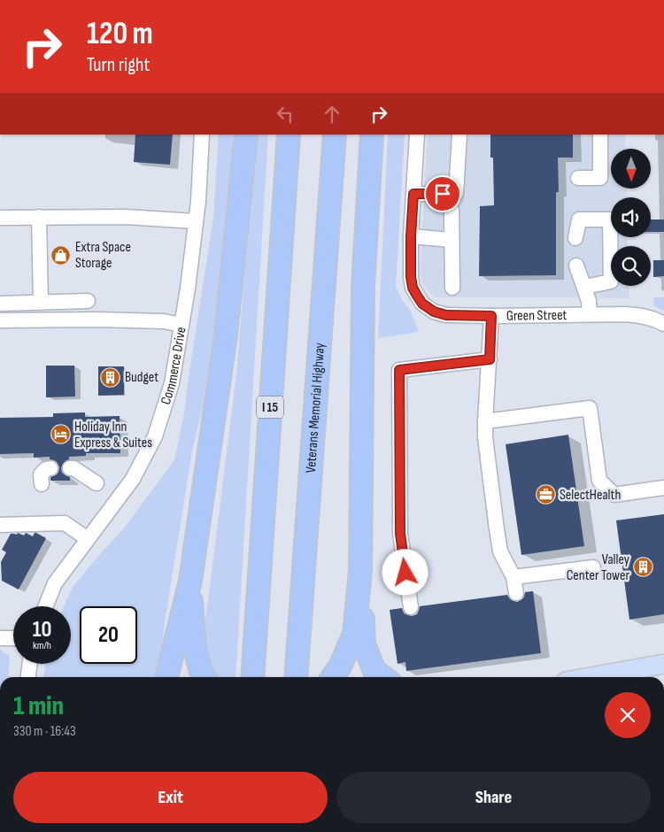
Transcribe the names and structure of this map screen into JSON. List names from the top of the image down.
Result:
{
  "streets": {
    "highway": ["I 15", "Veterans Memorial Highway"],
    "street": ["Green Street", "Commerce Drive"]
  },
  "places": {
    "shop": ["Extra Space Storage"],
    "building": ["Budget", "Valley Center Tower"],
    "hotel": ["Holiday Inn Express & Suites"],
    "office": ["SelectHealth"]
  },
  "north": "bottom",
  "page": {
    "turn": ["120 m", "Turn right"],
    "speed": "10 km/h",
    "limit": "20",
    "heading": ["1 min", "330 m · 16:43"],
    "buttons": ["Exit", "Share"]
  }
}
